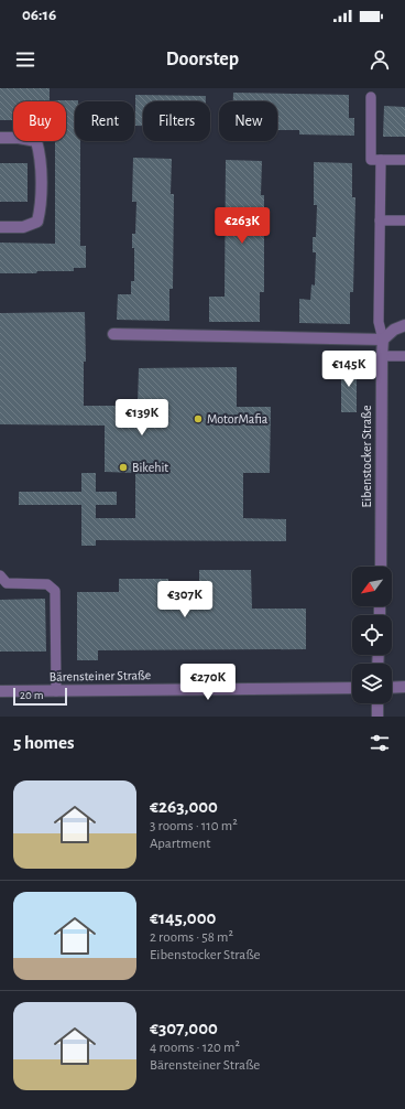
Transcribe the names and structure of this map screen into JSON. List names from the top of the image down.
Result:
{
  "streets": {
    "street": ["Eibenstocker Straße", "Bärensteiner Straße"]
  },
  "places": ["MotorMafia", "Bikehit"],
  "scale_bar": "20 m",
  "north": "bottom left",
  "page": {
    "status": "06:16",
    "header": "Doorstep",
    "chip": [
      "Buy",
      "Rent",
      "Filters",
      "New"
    ],
    "price": [
      "€263K",
      "€145K",
      "€139K",
      "€307K",
      "€270K"
    ],
    "scale": "20 m",
    "heading": "5 homes",
    "list": [
      {
        "name": "€263,000",
        "note": "3 rooms · 110 m² · Apartment"
      },
      {
        "name": "€145,000",
        "note": "2 rooms · 58 m² · Eibenstocker Straße"
      },
      {
        "name": "€307,000",
        "note": "4 rooms · 120 m² · Bärensteiner Straße"
      }
    ]
  }
}
